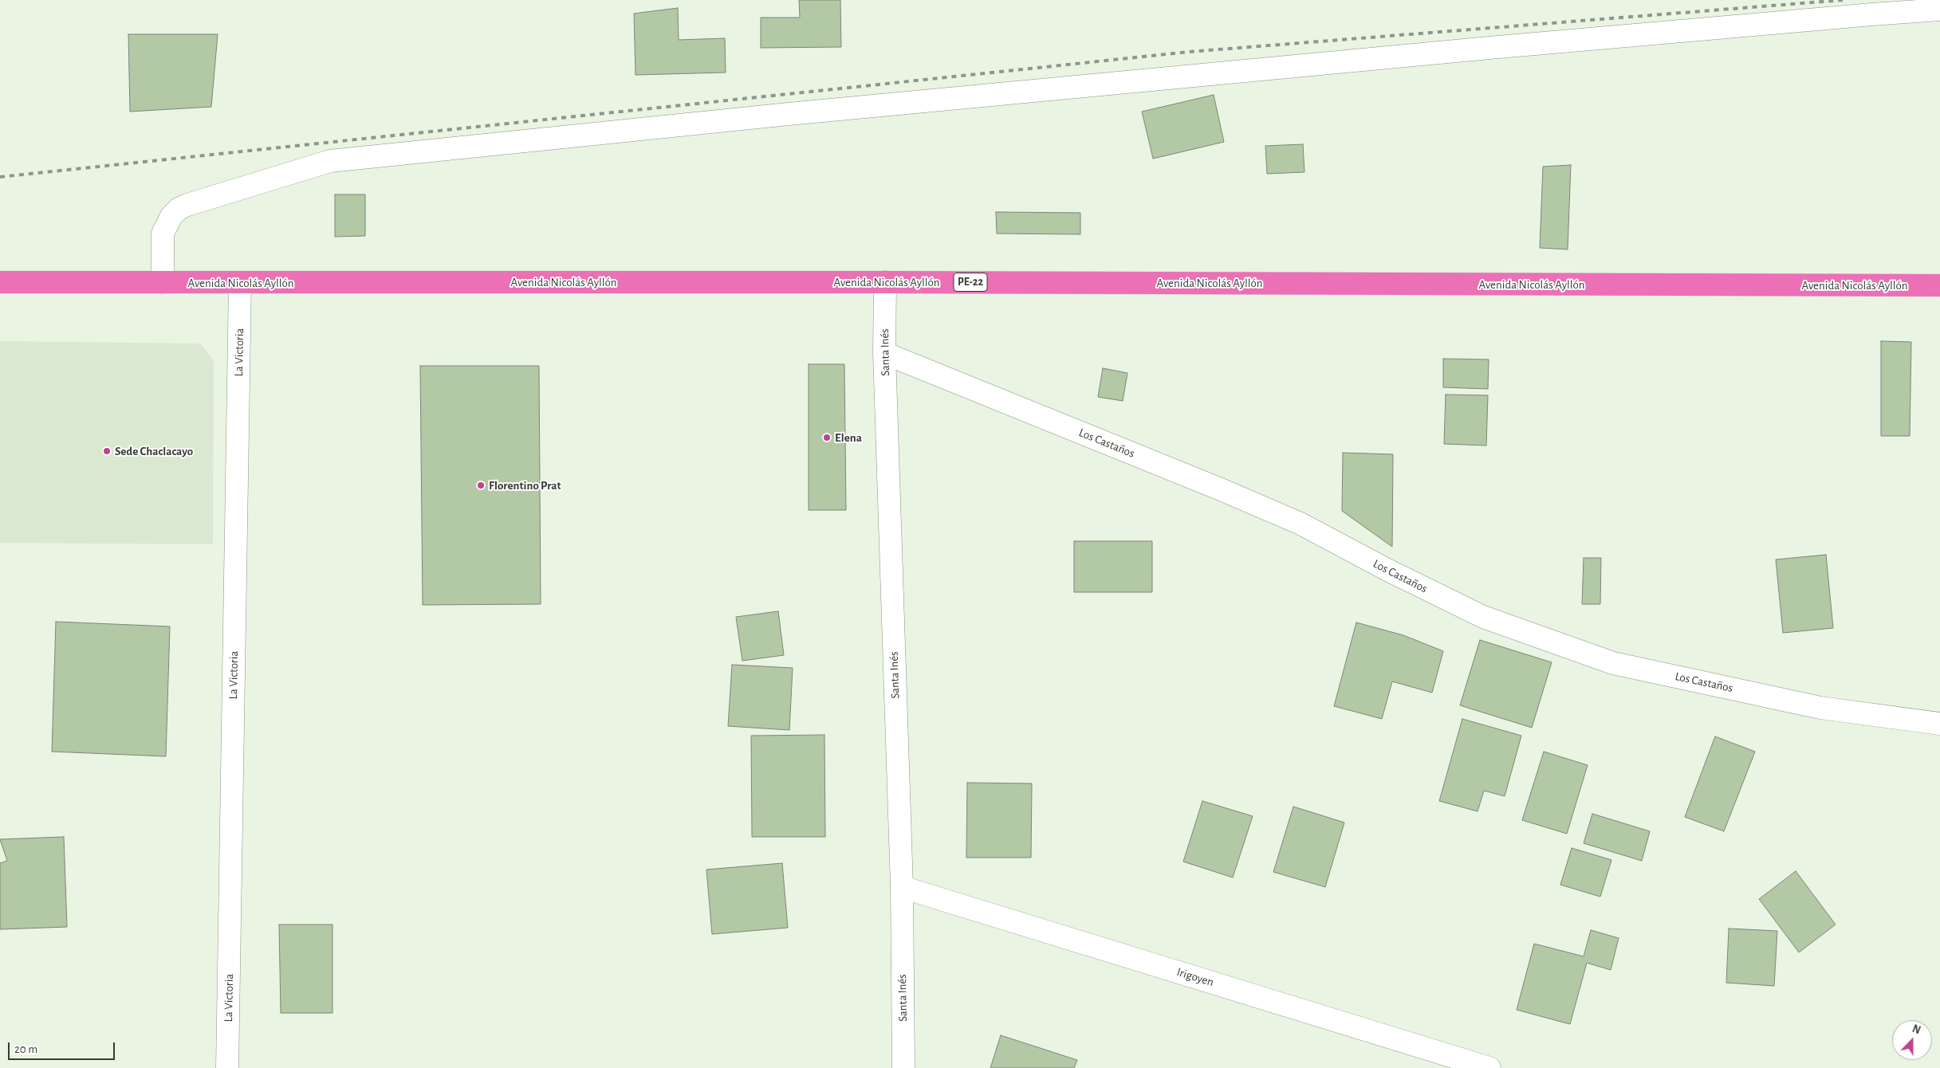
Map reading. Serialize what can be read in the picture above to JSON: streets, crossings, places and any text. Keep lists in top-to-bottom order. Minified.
{"streets":{"highway":["Avenida Nicolás Ayllón","PE-22"],"street":["La Victoria","Santa Inés","Los Castaños","Irigoyen"]},"crossings":[["Avenida Nicolás Ayllón","La Victoria"],["Avenida Nicolás Ayllón","Santa Inés"],["Santa Inés","Los Castaños"],["Santa Inés","Irigoyen"]],"places":["Elena","Sede Chaclacayo","Florentino Prat"],"scale_bar":"20 m","north":"top"}
